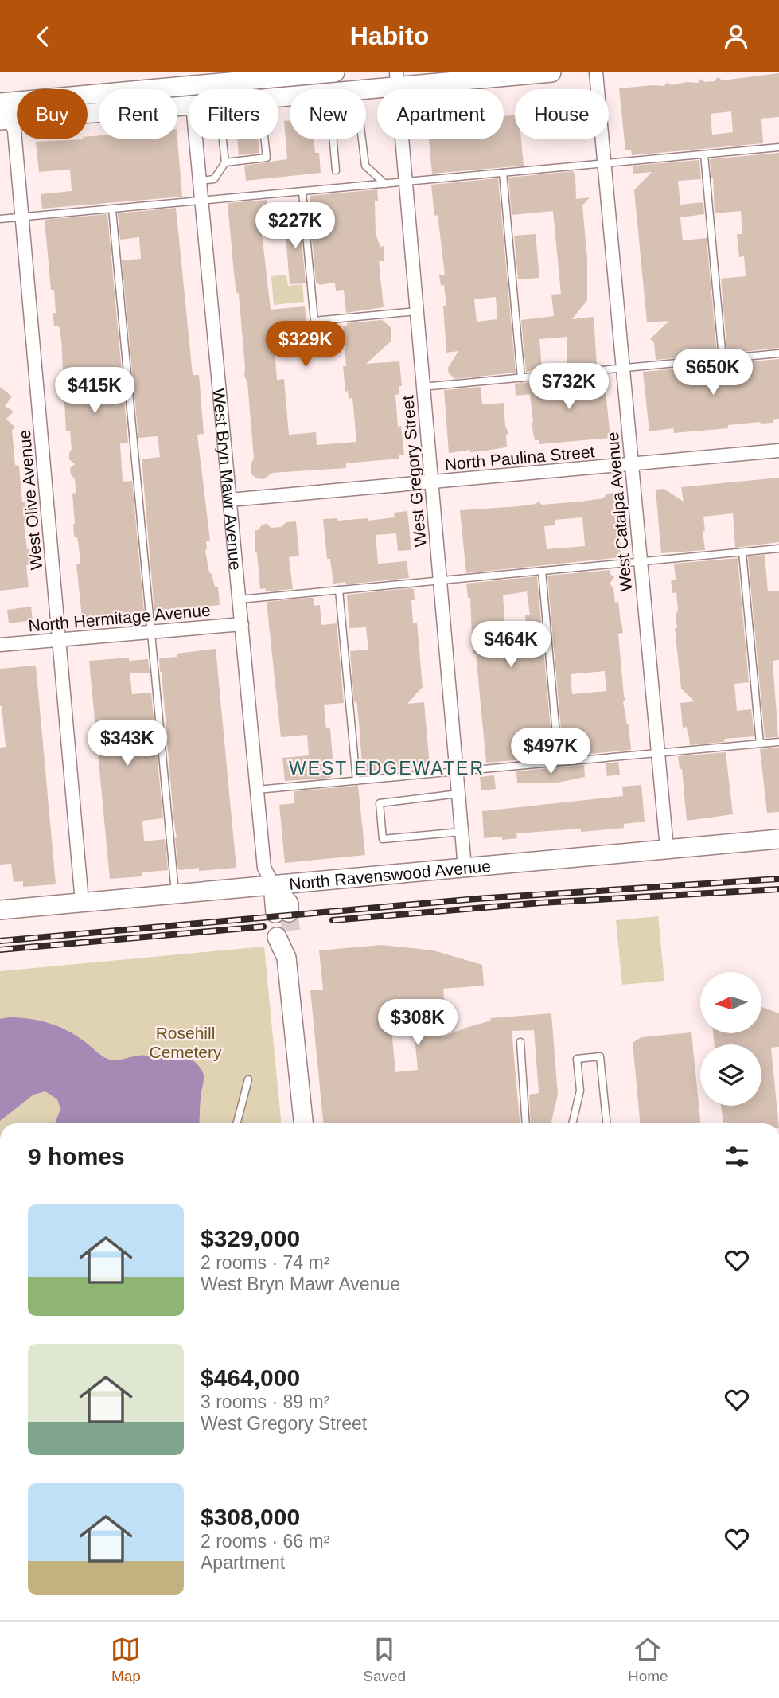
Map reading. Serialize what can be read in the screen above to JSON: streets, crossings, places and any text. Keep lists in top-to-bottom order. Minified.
{"streets":{"street":["North Paulina Street","West Gregory Street","West Bryn Mawr Avenue","West Olive Avenue","West Catalpa Avenue","North Hermitage Avenue","North Ravenswood Avenue"]},"crossings":[["North Paulina Street","West Gregory Street"],["North Paulina Street","West Bryn Mawr Avenue"],["North Paulina Street","West Catalpa Avenue"],["West Gregory Street","North Ravenswood Avenue"],["West Bryn Mawr Avenue","North Hermitage Avenue"],["West Bryn Mawr Avenue","North Ravenswood Avenue"],["West Olive Avenue","North Hermitage Avenue"],["West Olive Avenue","North Ravenswood Avenue"],["West Catalpa Avenue","North Ravenswood Avenue"]],"districts":["WEST EDGEWATER"],"parks":["Rosehill Cemetery"],"north":"left","page":{"header":"Habito","chip":["Buy","Rent","Filters","New","Apartment","House"],"price":["$227K","$329K","$650K","$732K","$415K","$464K","$343K","$497K","$308K"],"heading":"9 homes","list":[{"name":"$329,000","note":"2 rooms · 74 m² · West Bryn Mawr Avenue"},{"name":"$464,000","note":"3 rooms · 89 m² · West Gregory Street"},{"name":"$308,000","note":"2 rooms · 66 m² · Apartment"}],"tabs":["Map","Saved","Home"]}}
